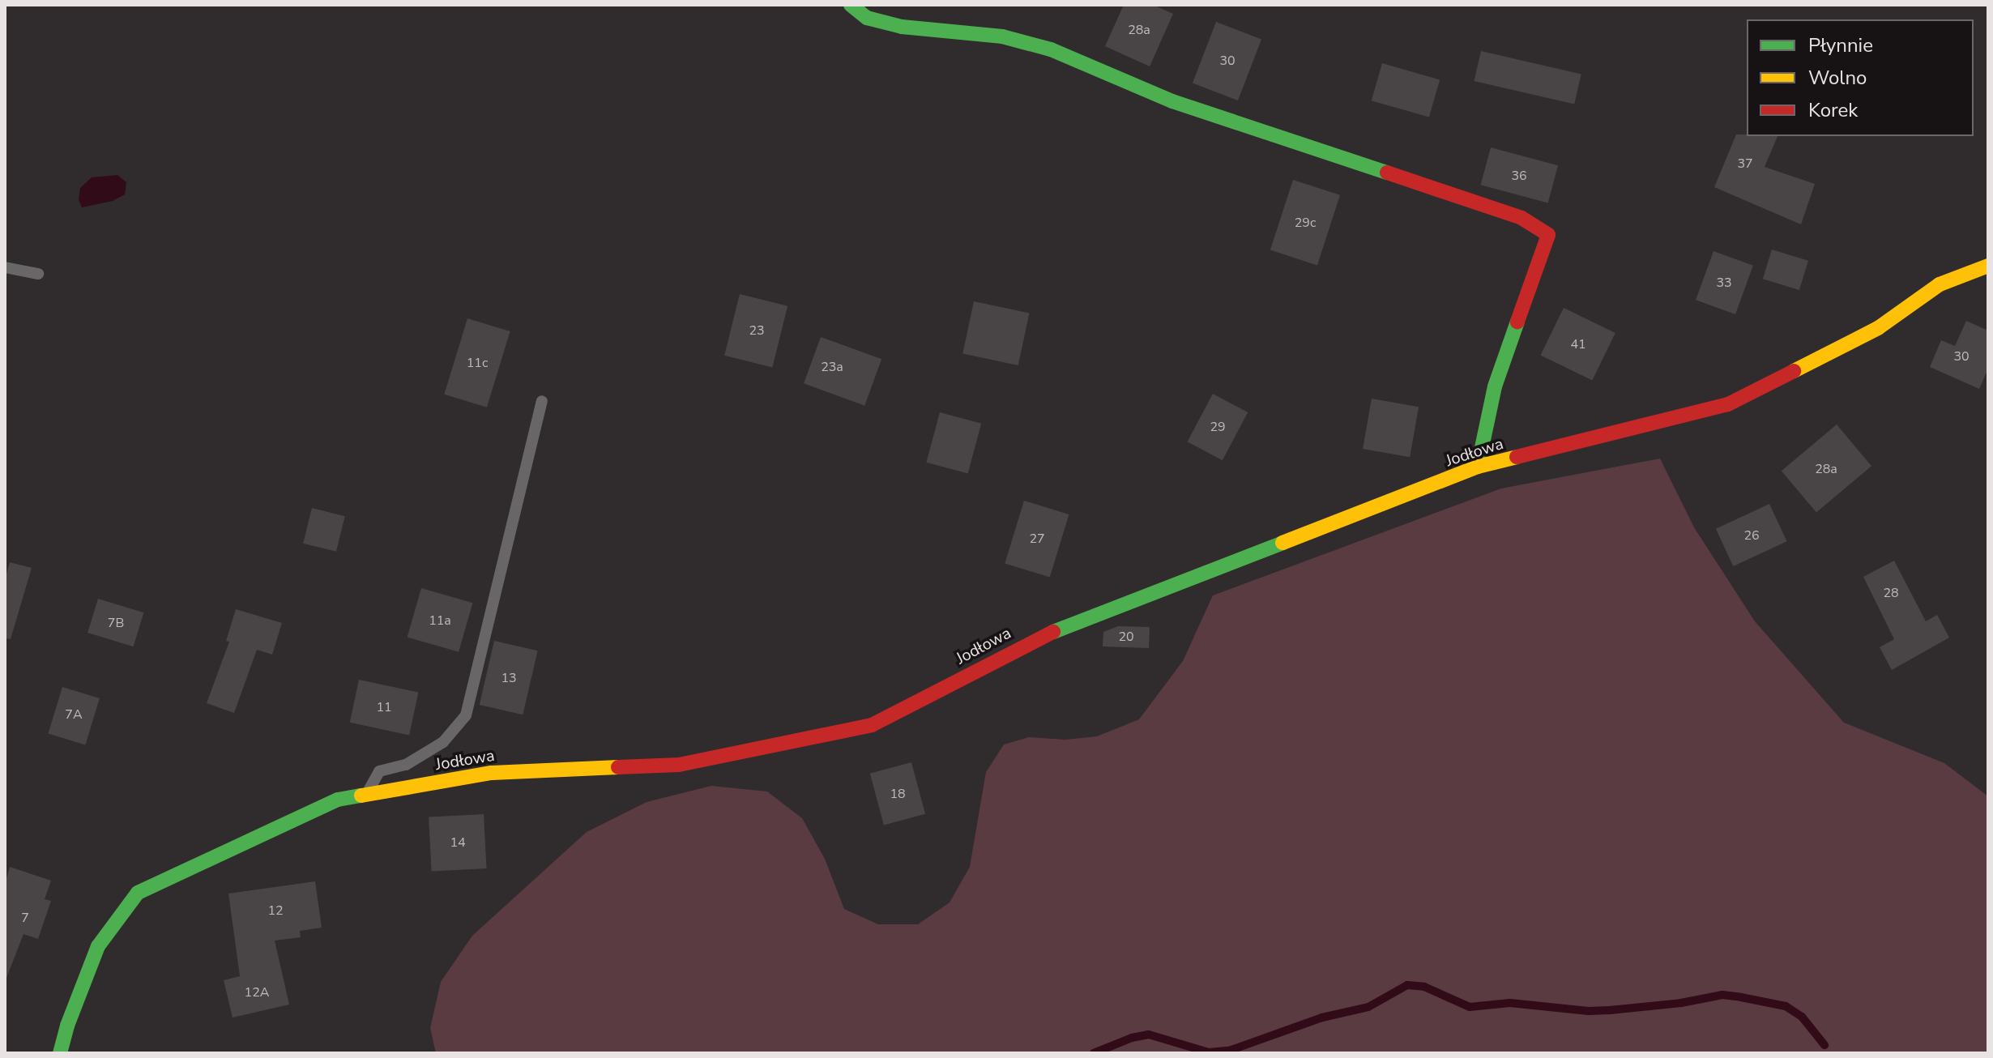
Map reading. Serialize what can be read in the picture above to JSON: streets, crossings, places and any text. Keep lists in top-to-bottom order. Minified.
{"streets":{"street":["Jodłowa"]},"house_numbers":["28a","30","37","36","29c","33","23","41","30","11c","23a","29","28a","26","27","28","11a","7B","20","13","11","7A","18","14","12","7","12A"],"legend":["Płynnie","Wolno","Korek"]}
